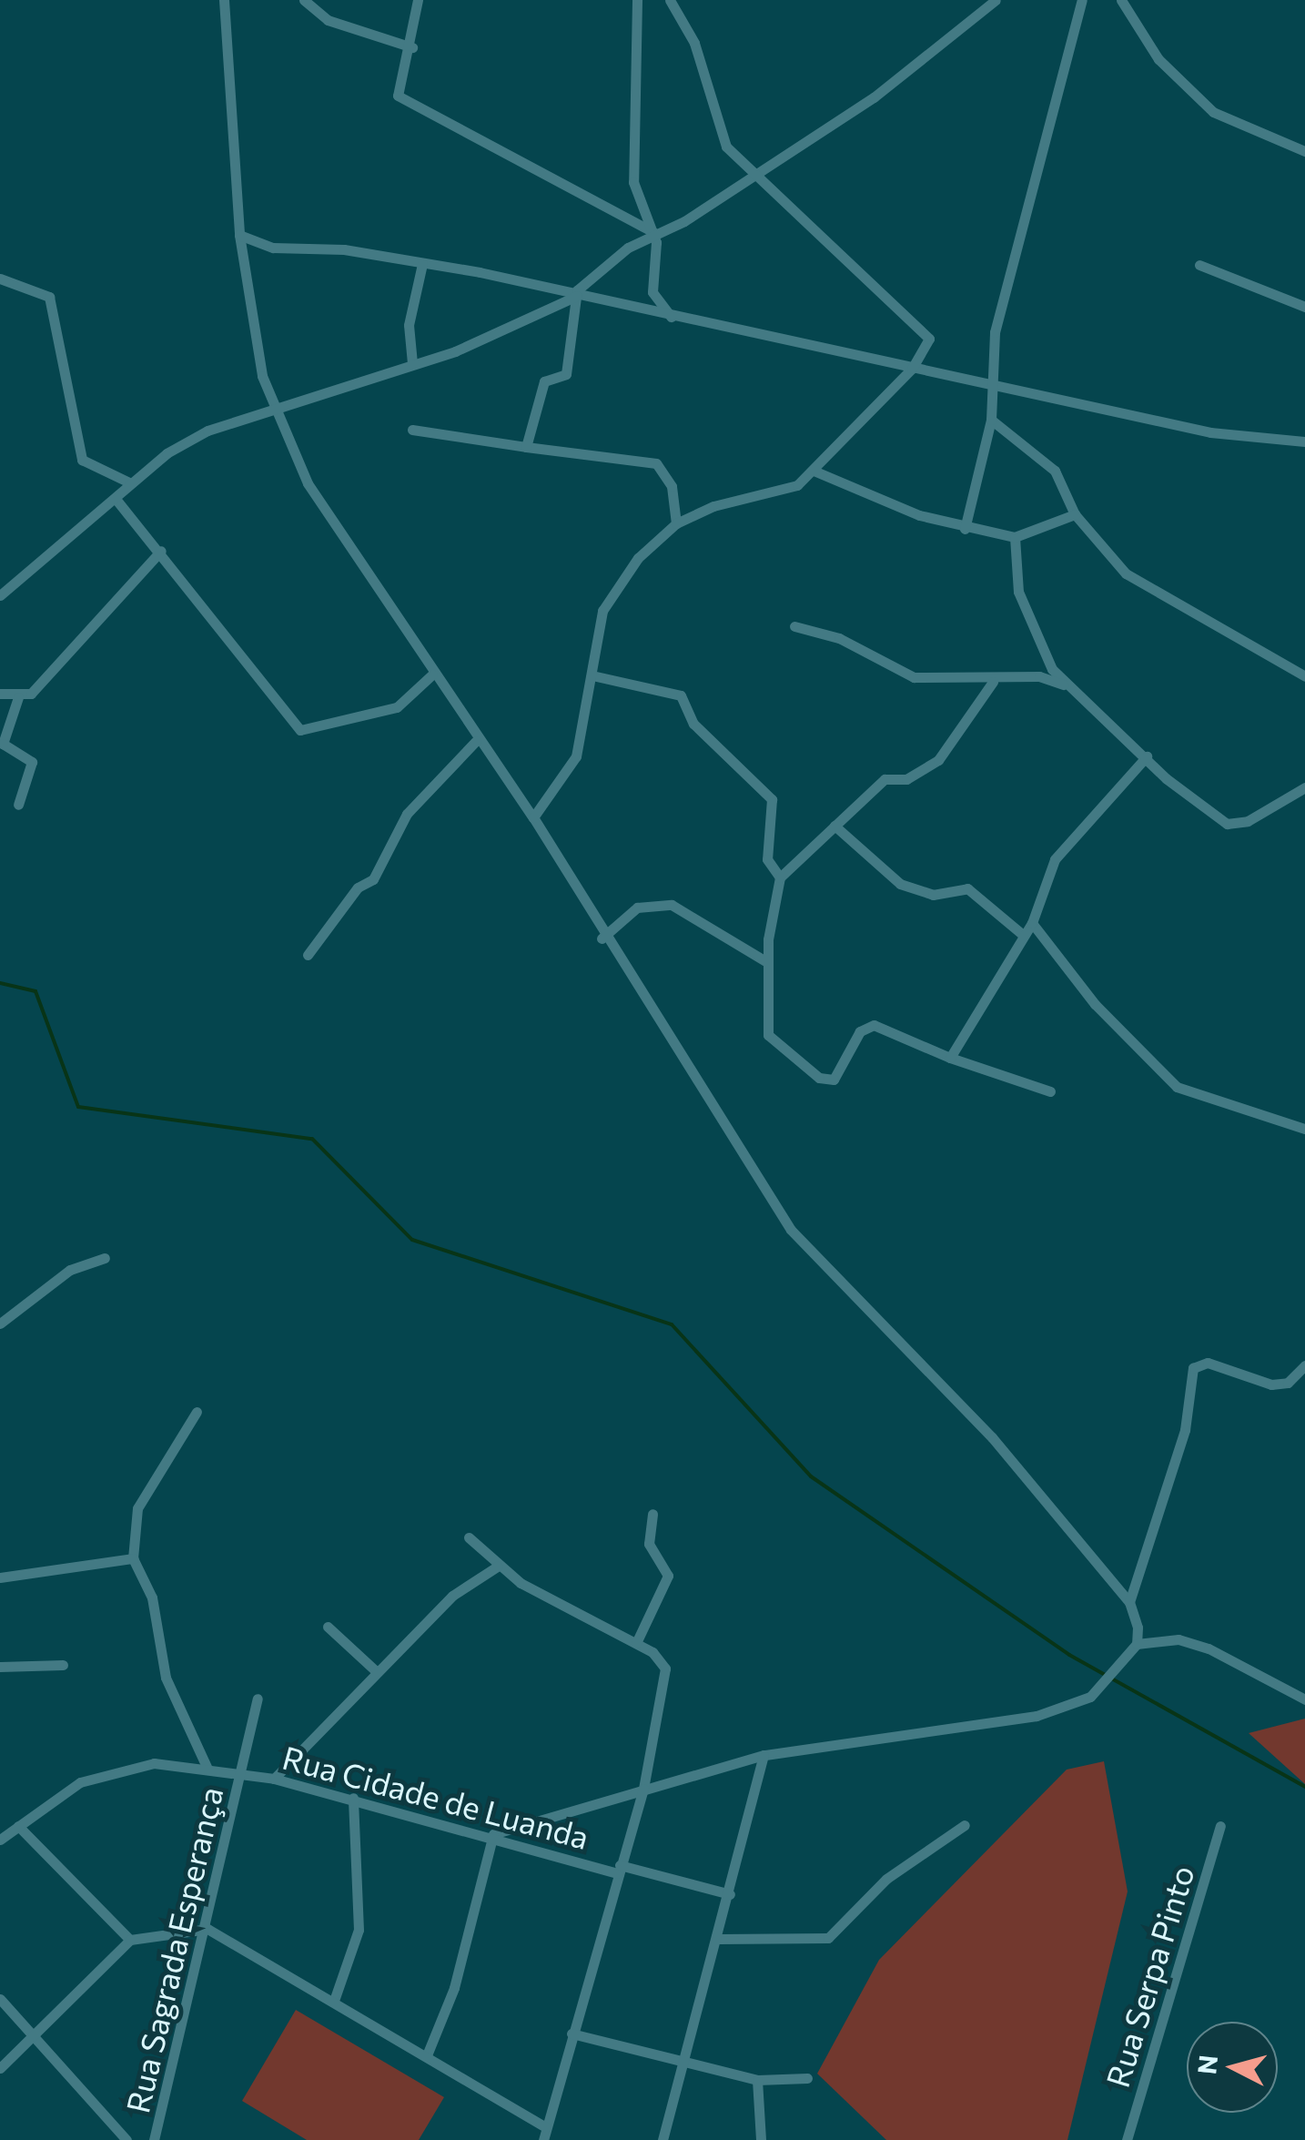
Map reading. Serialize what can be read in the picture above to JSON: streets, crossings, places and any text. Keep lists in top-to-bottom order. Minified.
{"streets":{"street":["Rua Cidade de Luanda","Rua Sagrada Esperança","Rua Serpa Pinto"]},"crossings":[["Rua Cidade de Luanda","Rua Sagrada Esperança"]],"north":"left"}
